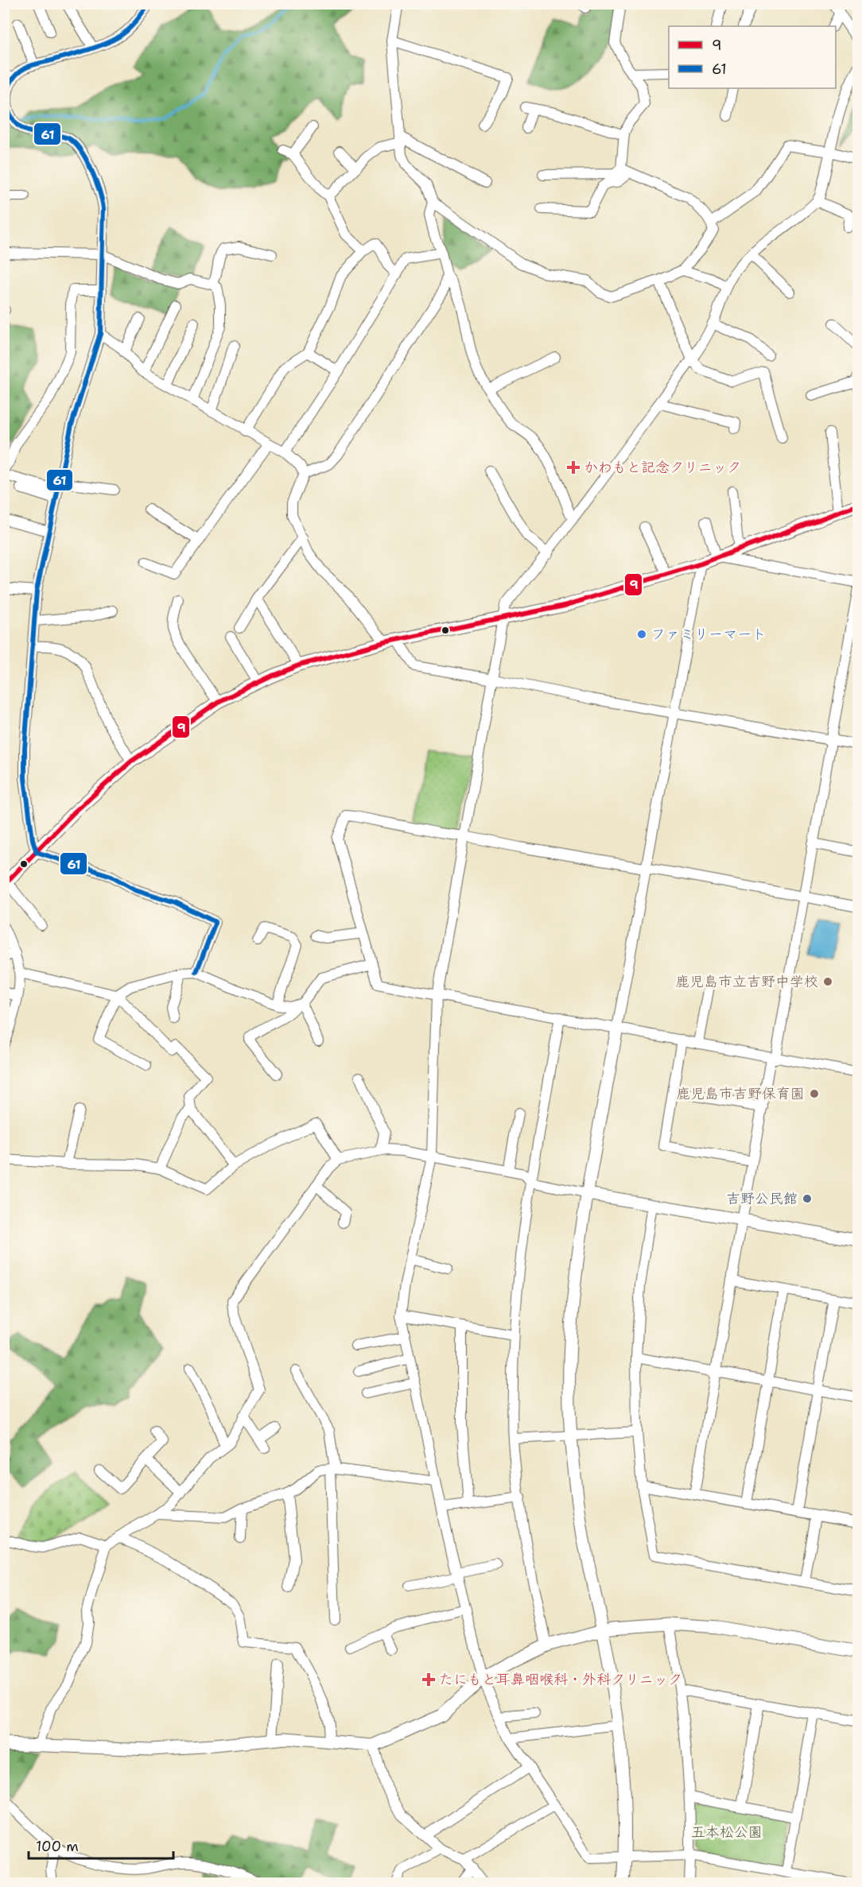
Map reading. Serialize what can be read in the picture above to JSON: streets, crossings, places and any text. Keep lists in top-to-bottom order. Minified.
{"parks":["五本松公園"],"places":{"health":["かわもと記念クリニック","たにもと耳鼻咽喉科・外科クリニック"],"other":["ファミリーマート","鹿児島市立吉野中学校","鹿児島市吉野保育園","吉野公民館"]},"lines":["transit line 61","transit line 9"],"legend":["9","61"],"scale_bar":"100 m"}
